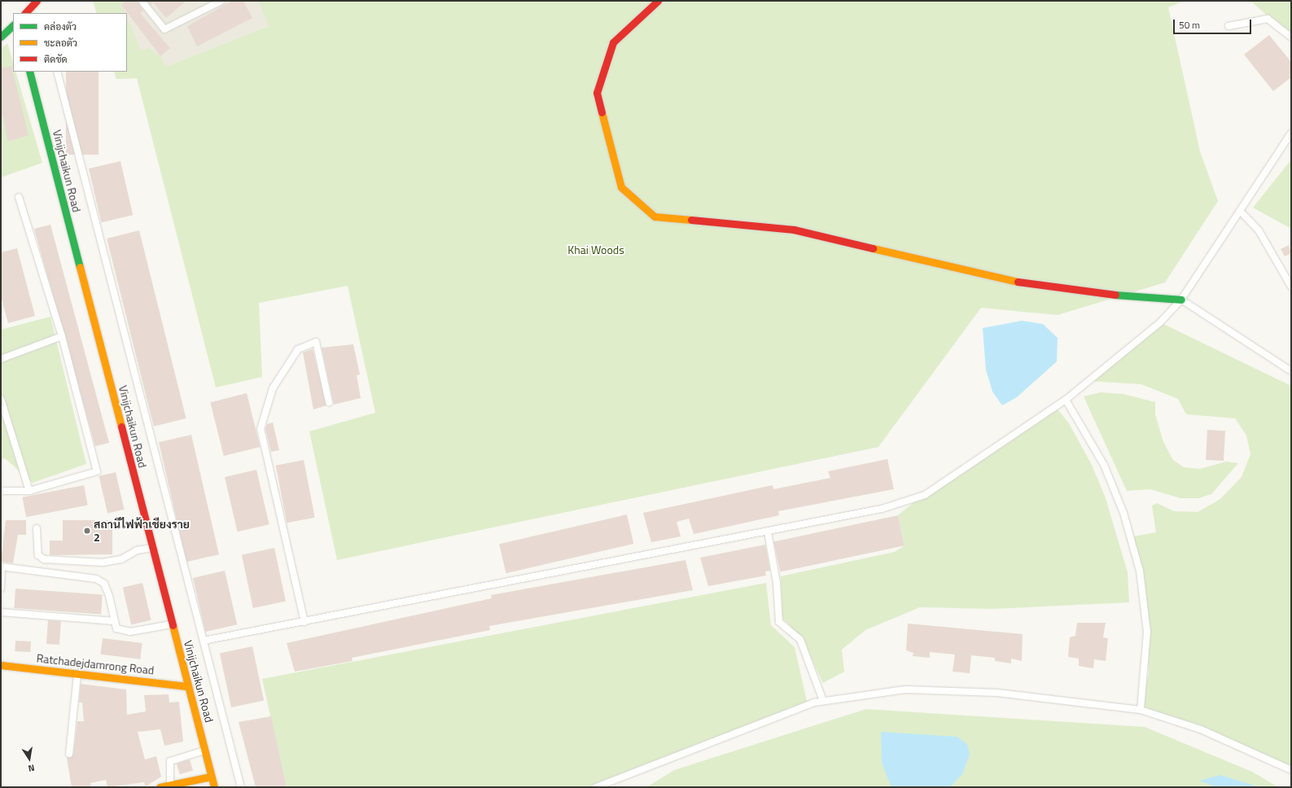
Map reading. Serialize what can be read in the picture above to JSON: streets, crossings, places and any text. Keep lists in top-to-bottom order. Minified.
{"streets":{"street":["Vinijchaikun Road","Ratchadejdamrong Road"]},"crossings":[["Vinijchaikun Road","Ratchadejdamrong Road"]],"parks":["Khai Woods"],"places":["สถานีไฟฟ้าเชียงราย 2"],"legend":["คล่องตัว","ชะลอตัว","ติดขัด"],"scale_bar":"50 m","north":"bottom"}
